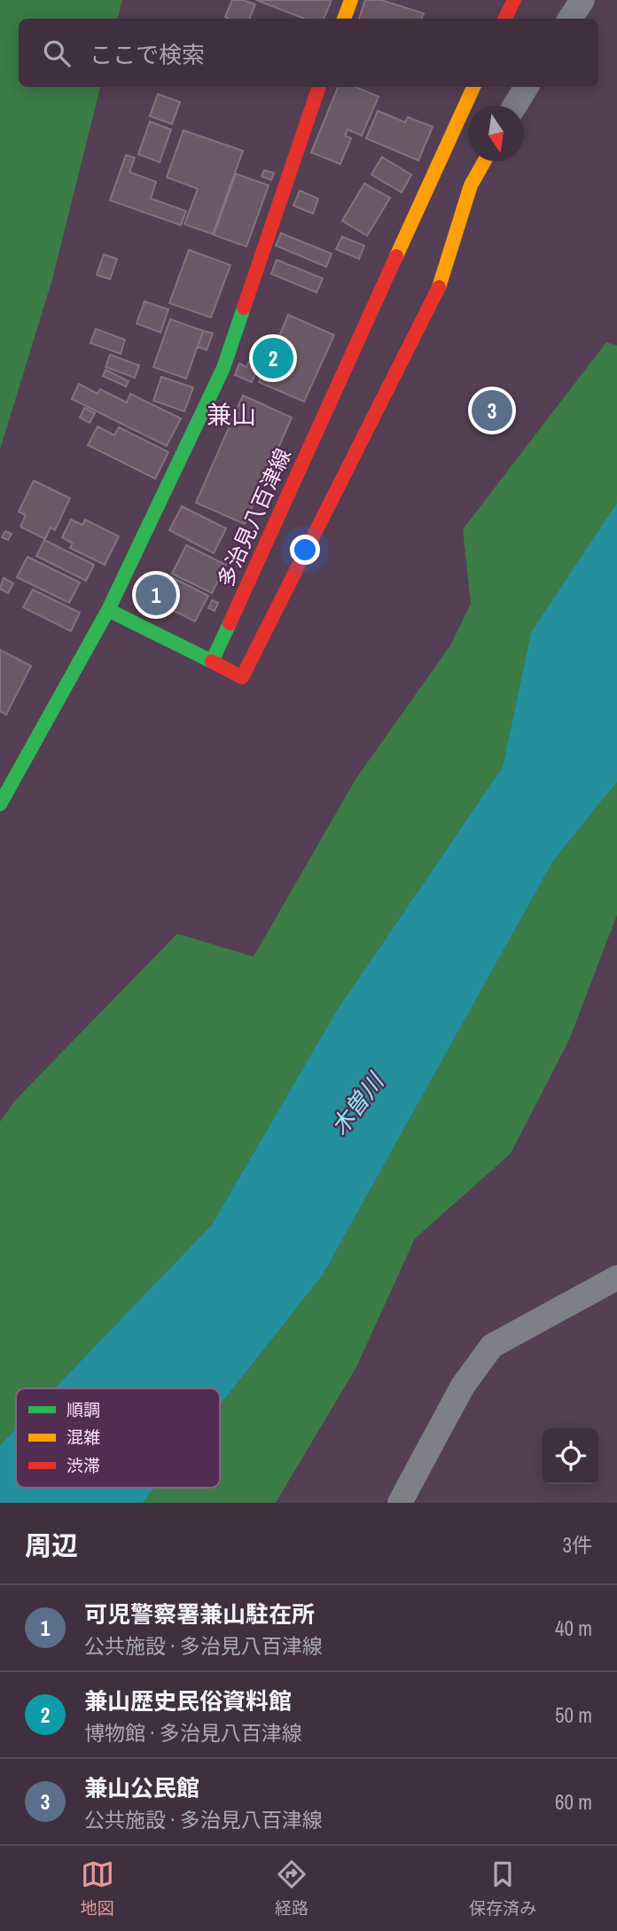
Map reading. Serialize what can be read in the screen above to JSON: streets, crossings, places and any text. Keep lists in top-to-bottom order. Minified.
{"streets":{"street":["多治見八百津線"]},"districts":["兼山"],"water":["木曽川"],"legend":["順調","混雑","渋滞"],"north":"bottom","page":{"search":"ここで検索","pins":["2","3","1"],"heading":["周辺","3件"],"list":[{"mark":"1","name":"可児警察署兼山駐在所","note":"公共施設 · 多治見八百津線","value":"40 m"},{"mark":"2","name":"兼山歴史民俗資料館","note":"博物館 · 多治見八百津線","value":"50 m"},{"mark":"3","name":"兼山公民館","note":"公共施設 · 多治見八百津線","value":"60 m"}],"nav":["地図","経路","保存済み"]}}
